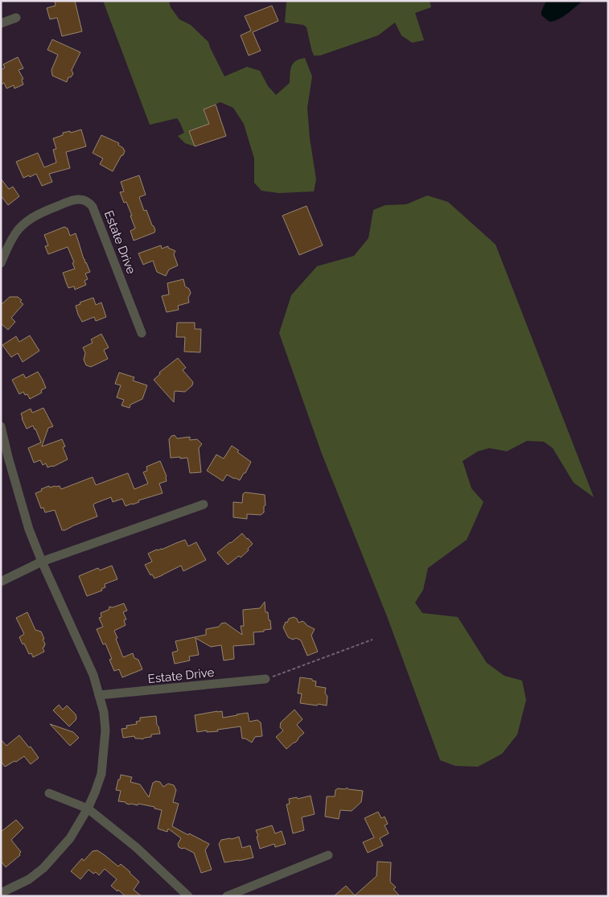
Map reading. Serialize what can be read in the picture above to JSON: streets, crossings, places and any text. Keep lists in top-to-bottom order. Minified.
{"streets":{"street":["Estate Drive"]}}
